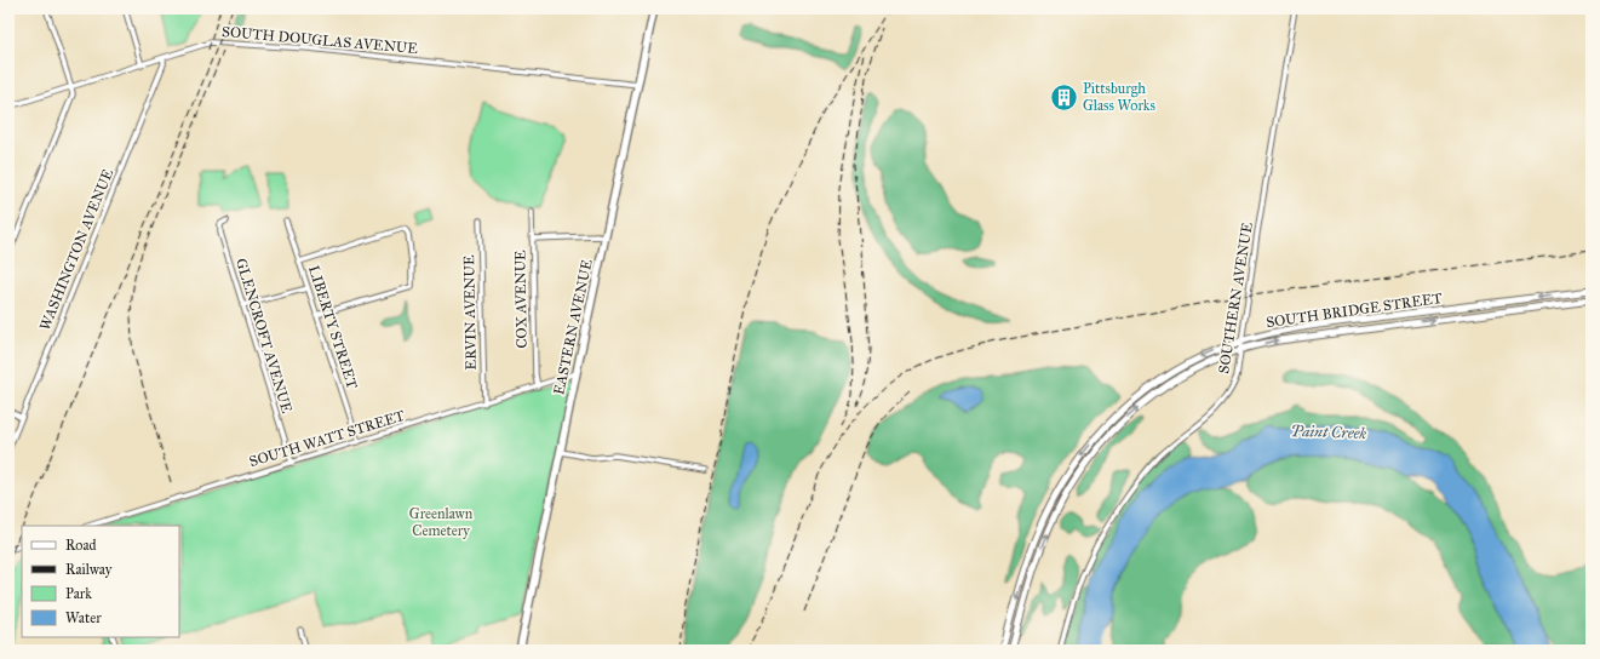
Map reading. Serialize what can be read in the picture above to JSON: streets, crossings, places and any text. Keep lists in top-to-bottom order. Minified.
{"streets":{"main road":["SOUTH BRIDGE STREET","EASTERN AVENUE"],"street":["SOUTH DOUGLAS AVENUE","WASHINGTON AVENUE","SOUTHERN AVENUE","COX AVENUE","ERVIN AVENUE","LIBERTY STREET","GLENCROFT AVENUE","SOUTH WATT STREET"]},"crossings":[["SOUTH DOUGLAS AVENUE","WASHINGTON AVENUE"],["SOUTH DOUGLAS AVENUE","EASTERN AVENUE"],["SOUTHERN AVENUE","SOUTH BRIDGE STREET"],["COX AVENUE","SOUTH WATT STREET"],["ERVIN AVENUE","SOUTH WATT STREET"],["LIBERTY STREET","SOUTH WATT STREET"],["EASTERN AVENUE","SOUTH WATT STREET"],["GLENCROFT AVENUE","SOUTH WATT STREET"]],"water":["Paint Creek"],"parks":["Greenlawn Cemetery"],"places":{"building":["Pittsburgh Glass Works"]},"legend":["Road","Railway","Park","Water"]}
